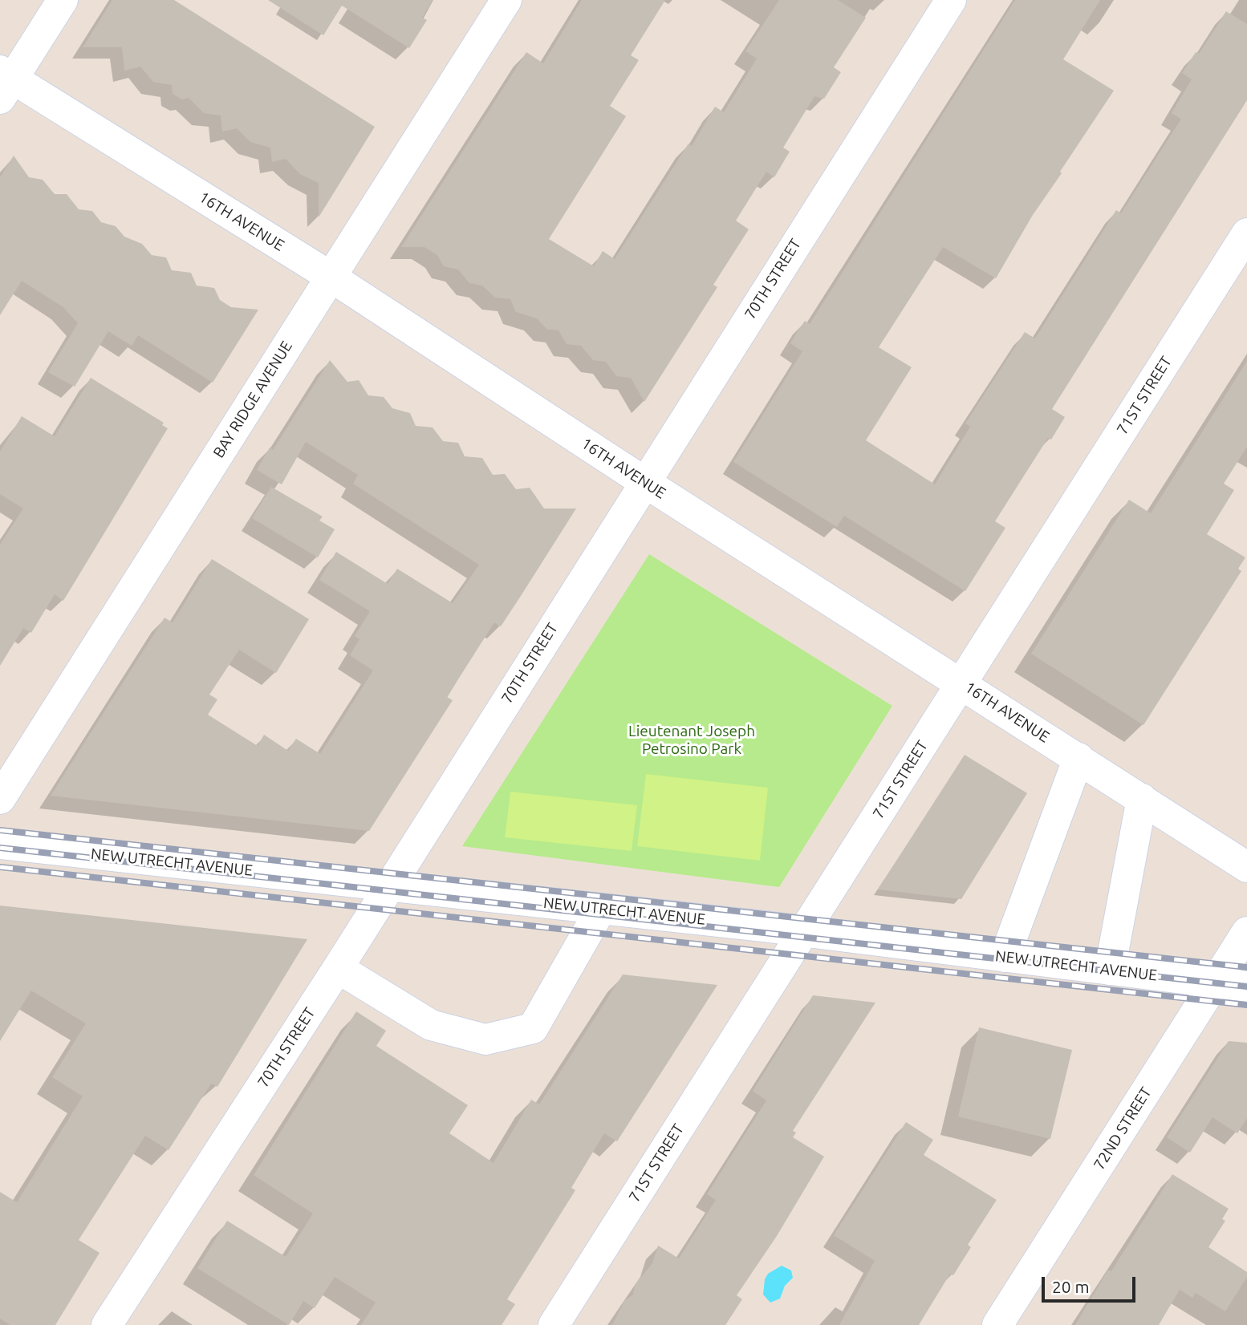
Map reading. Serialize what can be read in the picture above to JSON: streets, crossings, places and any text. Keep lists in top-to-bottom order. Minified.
{"streets":{"street":["16TH AVENUE","70TH STREET","71ST STREET","BAY RIDGE AVENUE","NEW UTRECHT AVENUE","72ND STREET"]},"crossings":[["16TH AVENUE","70TH STREET"],["16TH AVENUE","71ST STREET"],["16TH AVENUE","BAY RIDGE AVENUE"],["70TH STREET","NEW UTRECHT AVENUE"],["71ST STREET","NEW UTRECHT AVENUE"],["NEW UTRECHT AVENUE","72ND STREET"]],"parks":["Lieutenant Joseph Petrosino Park"],"scale_bar":"20 m"}
